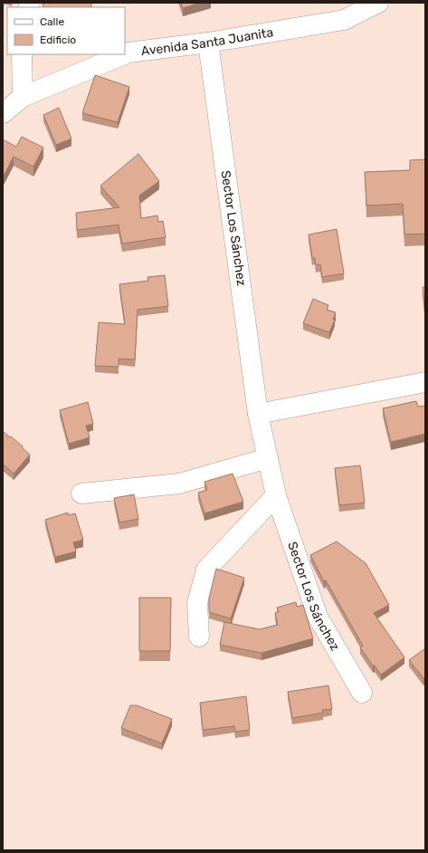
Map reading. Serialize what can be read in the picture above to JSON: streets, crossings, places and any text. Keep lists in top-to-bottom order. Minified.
{"streets":{"street":["Avenida Santa Juanita","Sector Los Sánchez"]},"crossings":[["Avenida Santa Juanita","Sector Los Sánchez"]],"legend":["Calle","Edificio"]}
